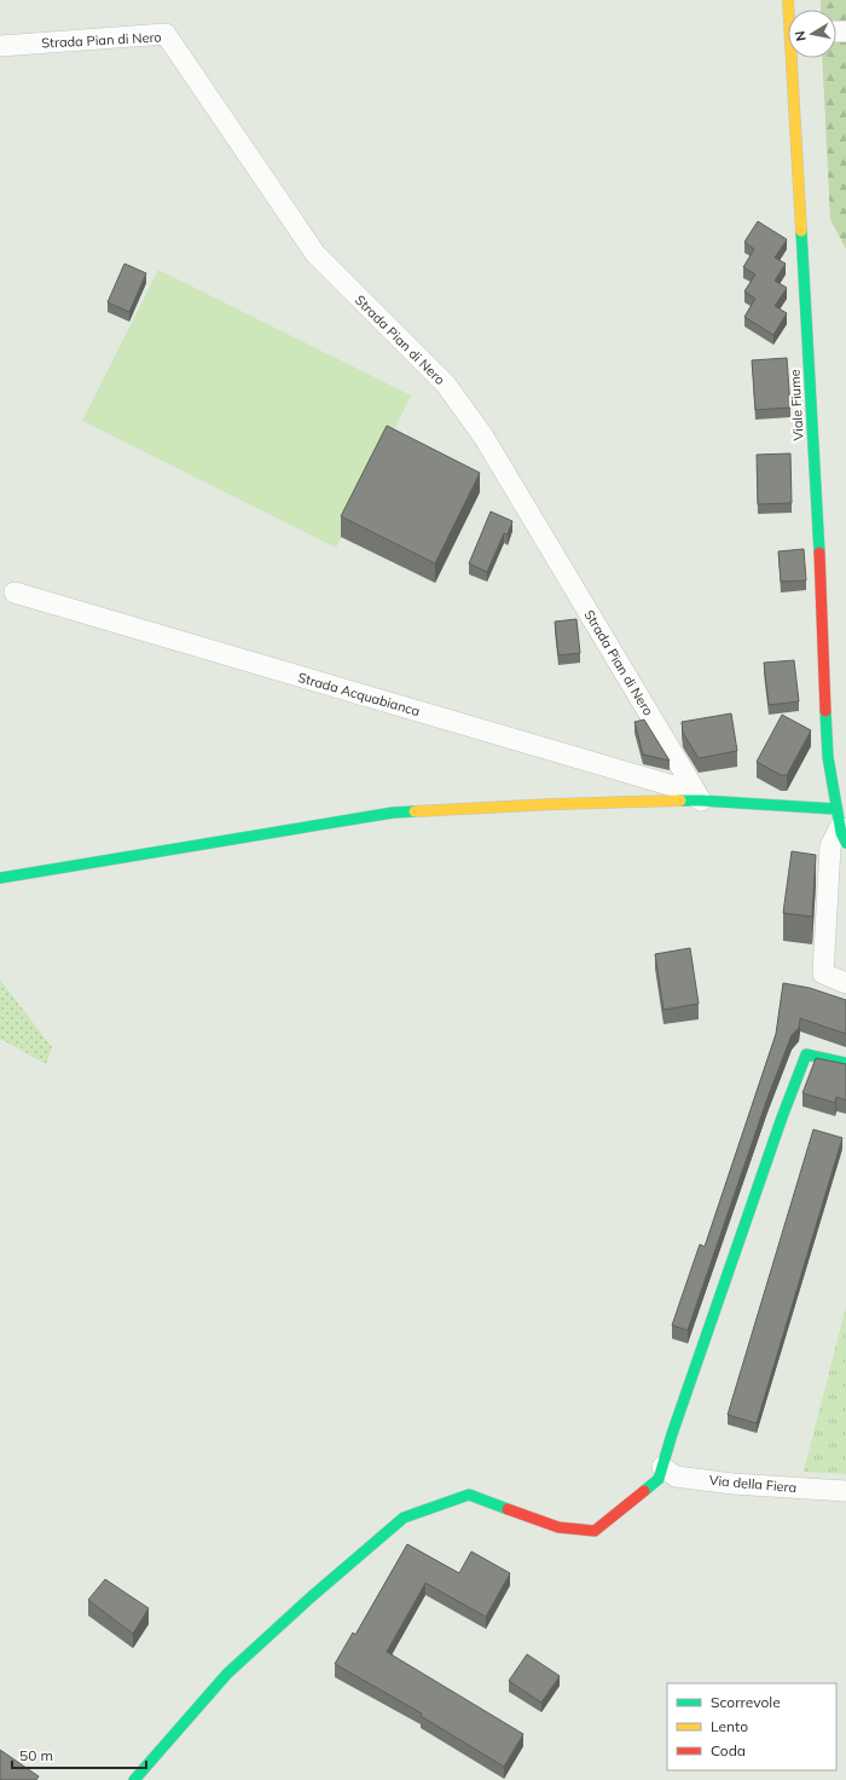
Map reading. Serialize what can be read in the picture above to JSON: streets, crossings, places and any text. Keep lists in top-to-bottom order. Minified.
{"streets":{"street":["Strada Pian di Nero","Viale Fiume","Strada Acquabianca","Via della Fiera"]},"crossings":[["Strada Pian di Nero","Strada Acquabianca"],["Viale Fiume","Strada Acquabianca"]],"legend":["Scorrevole","Lento","Coda"],"scale_bar":"50 m","north":"left"}
